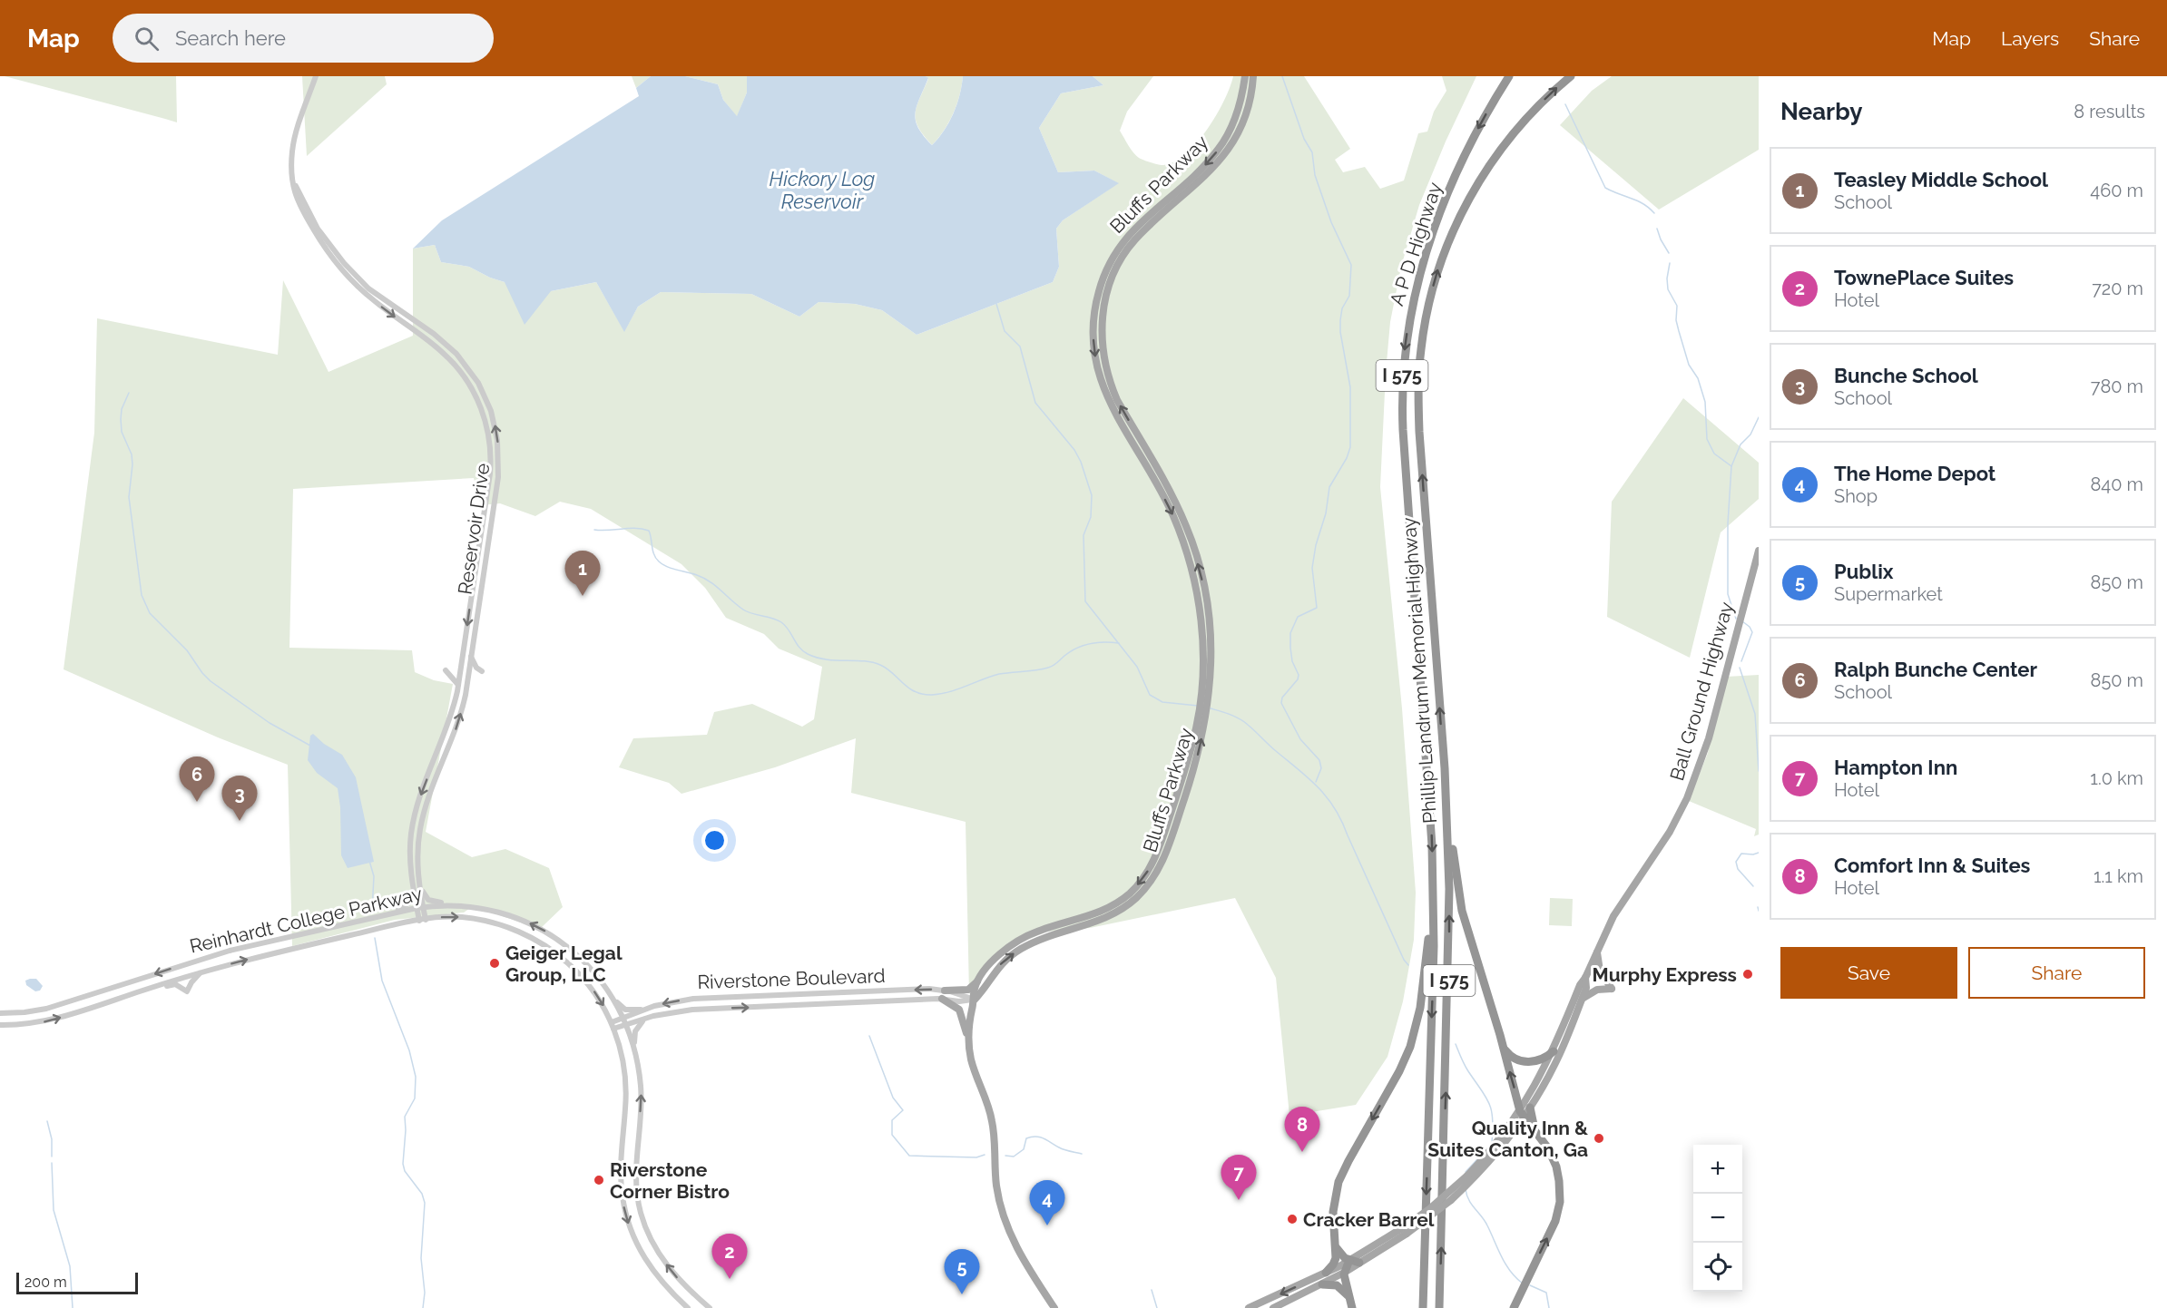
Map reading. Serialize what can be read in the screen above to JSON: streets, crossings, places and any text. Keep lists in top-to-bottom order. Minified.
{"streets":{"highway":["A P D Highway","I 575","Phillip Landrum Memorial Highway"],"main road":["Bluffs Parkway","Ball Ground Highway"],"street":["Reservoir Drive","Reinhardt College Parkway","Riverstone Boulevard"]},"crossings":[["Bluffs Parkway","Riverstone Boulevard"],["A P D Highway","Phillip Landrum Memorial Highway"],["Reservoir Drive","Reinhardt College Parkway"],["Reinhardt College Parkway","Riverstone Boulevard"]],"one_way":["A P D Highway"],"water":["Hickory Log Reservoir"],"places":["Geiger Legal Group, LLC","Murphy Express","Quality Inn & Suites Canton, Ga","Riverstone Corner Bistro","Cracker Barrel"],"scale_bar":"200 m","page":{"header":"Map","search":"Search here","nav":["Map","Layers","Share"],"heading":["Nearby","8 results"],"list":[{"mark":"1","name":"Teasley Middle School","note":"School","value":"460 m"},{"mark":"2","name":"TownePlace Suites","note":"Hotel","value":"720 m"},{"mark":"3","name":"Bunche School","note":"School","value":"780 m"},{"mark":"4","name":"The Home Depot","note":"Shop","value":"840 m"},{"mark":"5","name":"Publix","note":"Supermarket","value":"850 m"},{"mark":"6","name":"Ralph Bunche Center","note":"School","value":"850 m"},{"mark":"7","name":"Hampton Inn","note":"Hotel","value":"1.0 km"},{"mark":"8","name":"Comfort Inn & Suites","note":"Hotel","value":"1.1 km"}],"pins":["1","6","3","8","7","4","2","5"],"buttons":["Save","Share"],"map_buttons":["+","−"],"scale":"200 m"}}
